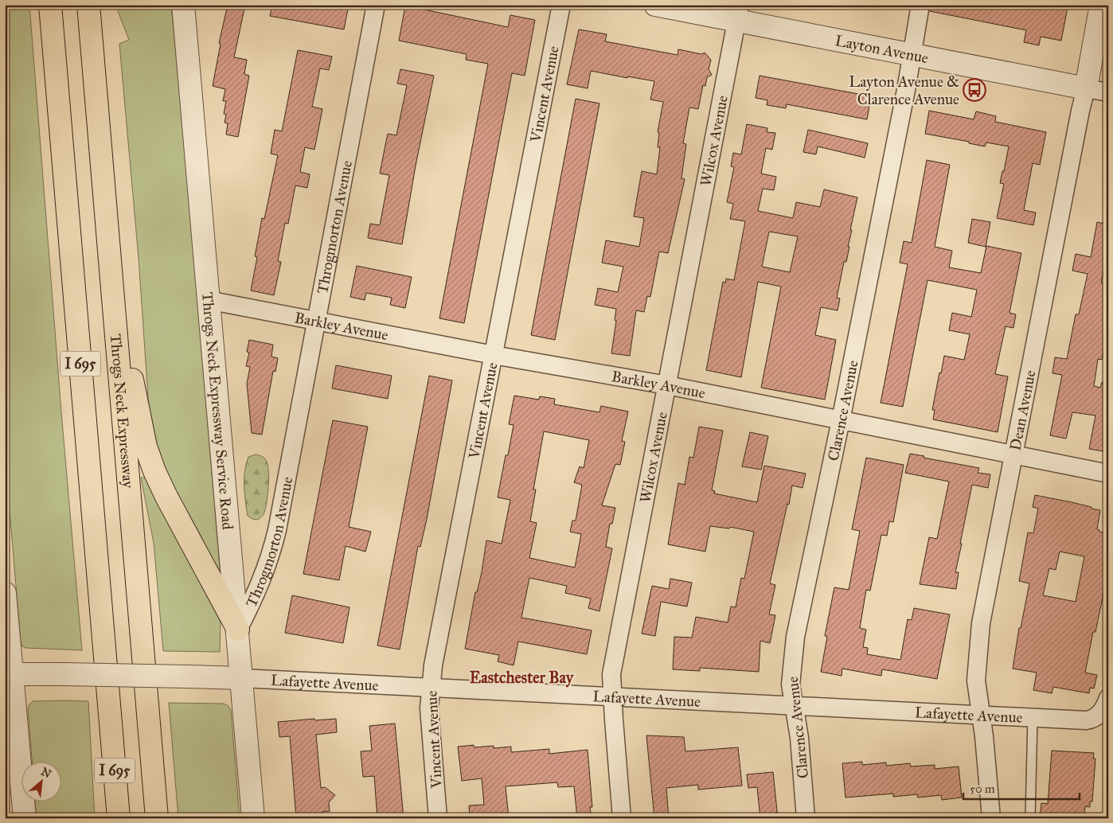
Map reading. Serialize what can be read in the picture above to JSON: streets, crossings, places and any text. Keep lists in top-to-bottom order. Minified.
{"streets":{"highway":["I 695","Throgs Neck Expressway"],"street":["Layton Avenue","Vincent Avenue","Wilcox Avenue","Throgmorton Avenue","Barkley Avenue","Clarence Avenue","Dean Avenue","Throgs Neck Expressway Service Road","Lafayette Avenue"]},"crossings":[["Layton Avenue","Wilcox Avenue"],["Layton Avenue","Clarence Avenue"],["Layton Avenue","Dean Avenue"],["Vincent Avenue","Barkley Avenue"],["Vincent Avenue","Lafayette Avenue"],["Wilcox Avenue","Barkley Avenue"],["Wilcox Avenue","Lafayette Avenue"],["Throgmorton Avenue","Barkley Avenue"],["Throgmorton Avenue","Throgs Neck Expressway Service Road"],["Barkley Avenue","Clarence Avenue"],["Barkley Avenue","Dean Avenue"],["Barkley Avenue","Throgs Neck Expressway Service Road"],["Clarence Avenue","Lafayette Avenue"],["Dean Avenue","Lafayette Avenue"],["Throgs Neck Expressway Service Road","Lafayette Avenue"]],"districts":["Eastchester Bay"],"places":{"bus stop":["Layton Avenue & Clarence Avenue"]},"scale_bar":"50 m","north":"top right"}
